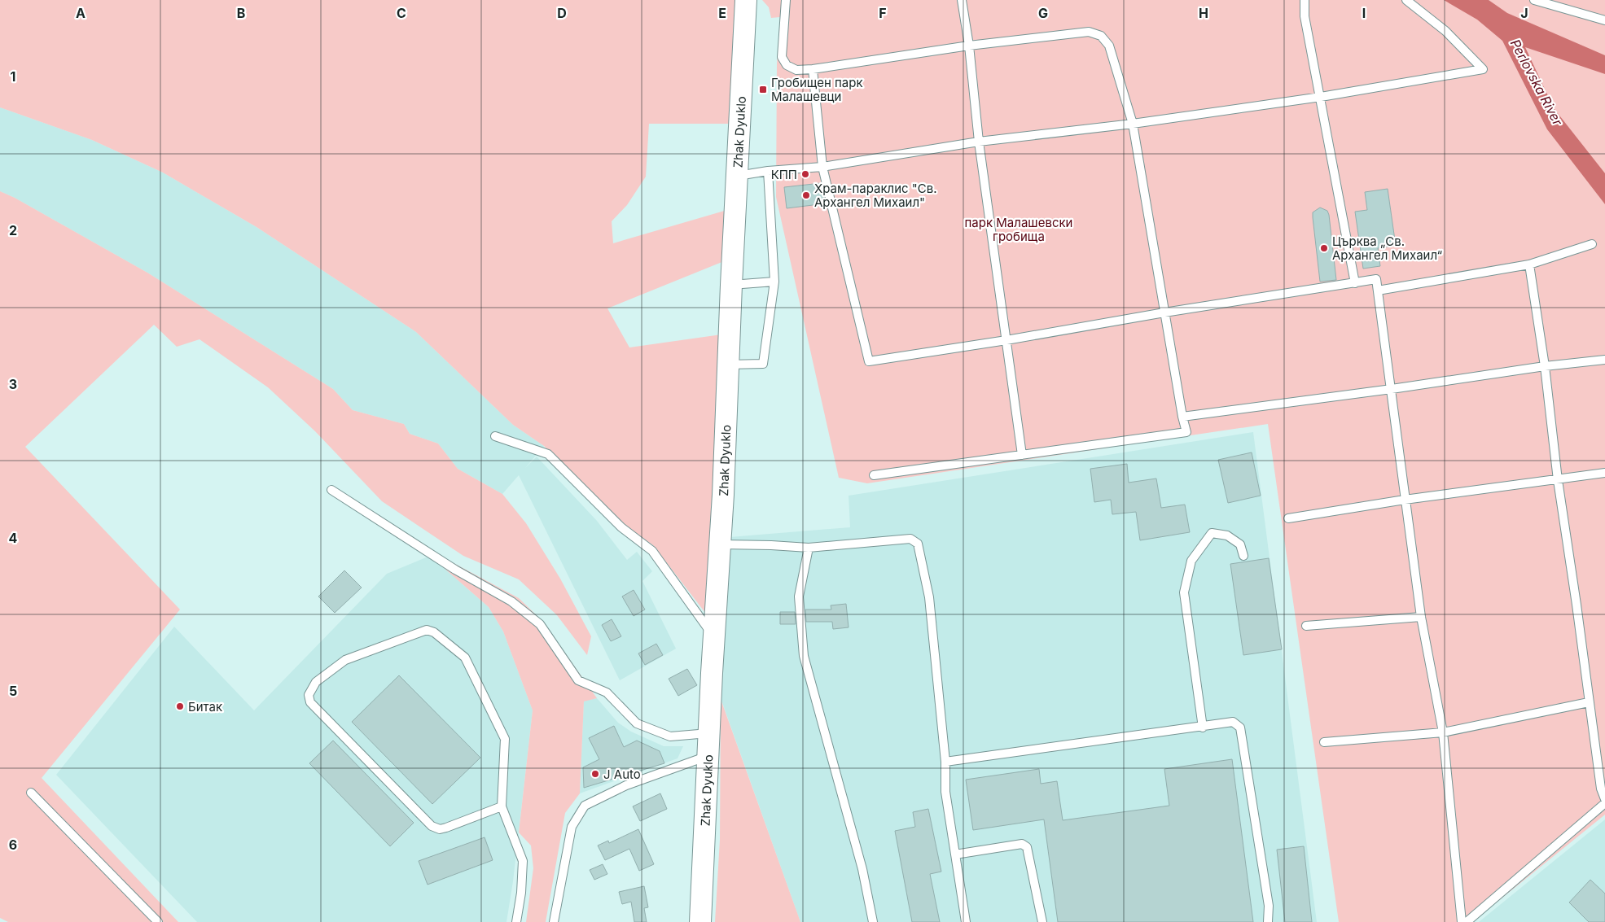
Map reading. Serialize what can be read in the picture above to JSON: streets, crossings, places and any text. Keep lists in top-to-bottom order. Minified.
{"streets":{"street":["Zhak Dyuklo"]},"water":["Perlovska River"],"parks":["парк Малашевски гробища"],"places":{"transit":["Гробищен парк Малашевци"],"other":["КПП","Храм-параклис \"Св. Архангел Михаил\"","Църква „Св. Архангел Михаил“","Битак","J Auto"]},"grid":{"columns":["A","B","C","D","E","F","G","H","I","J"],"rows":["1","2","3","4","5","6"]}}
